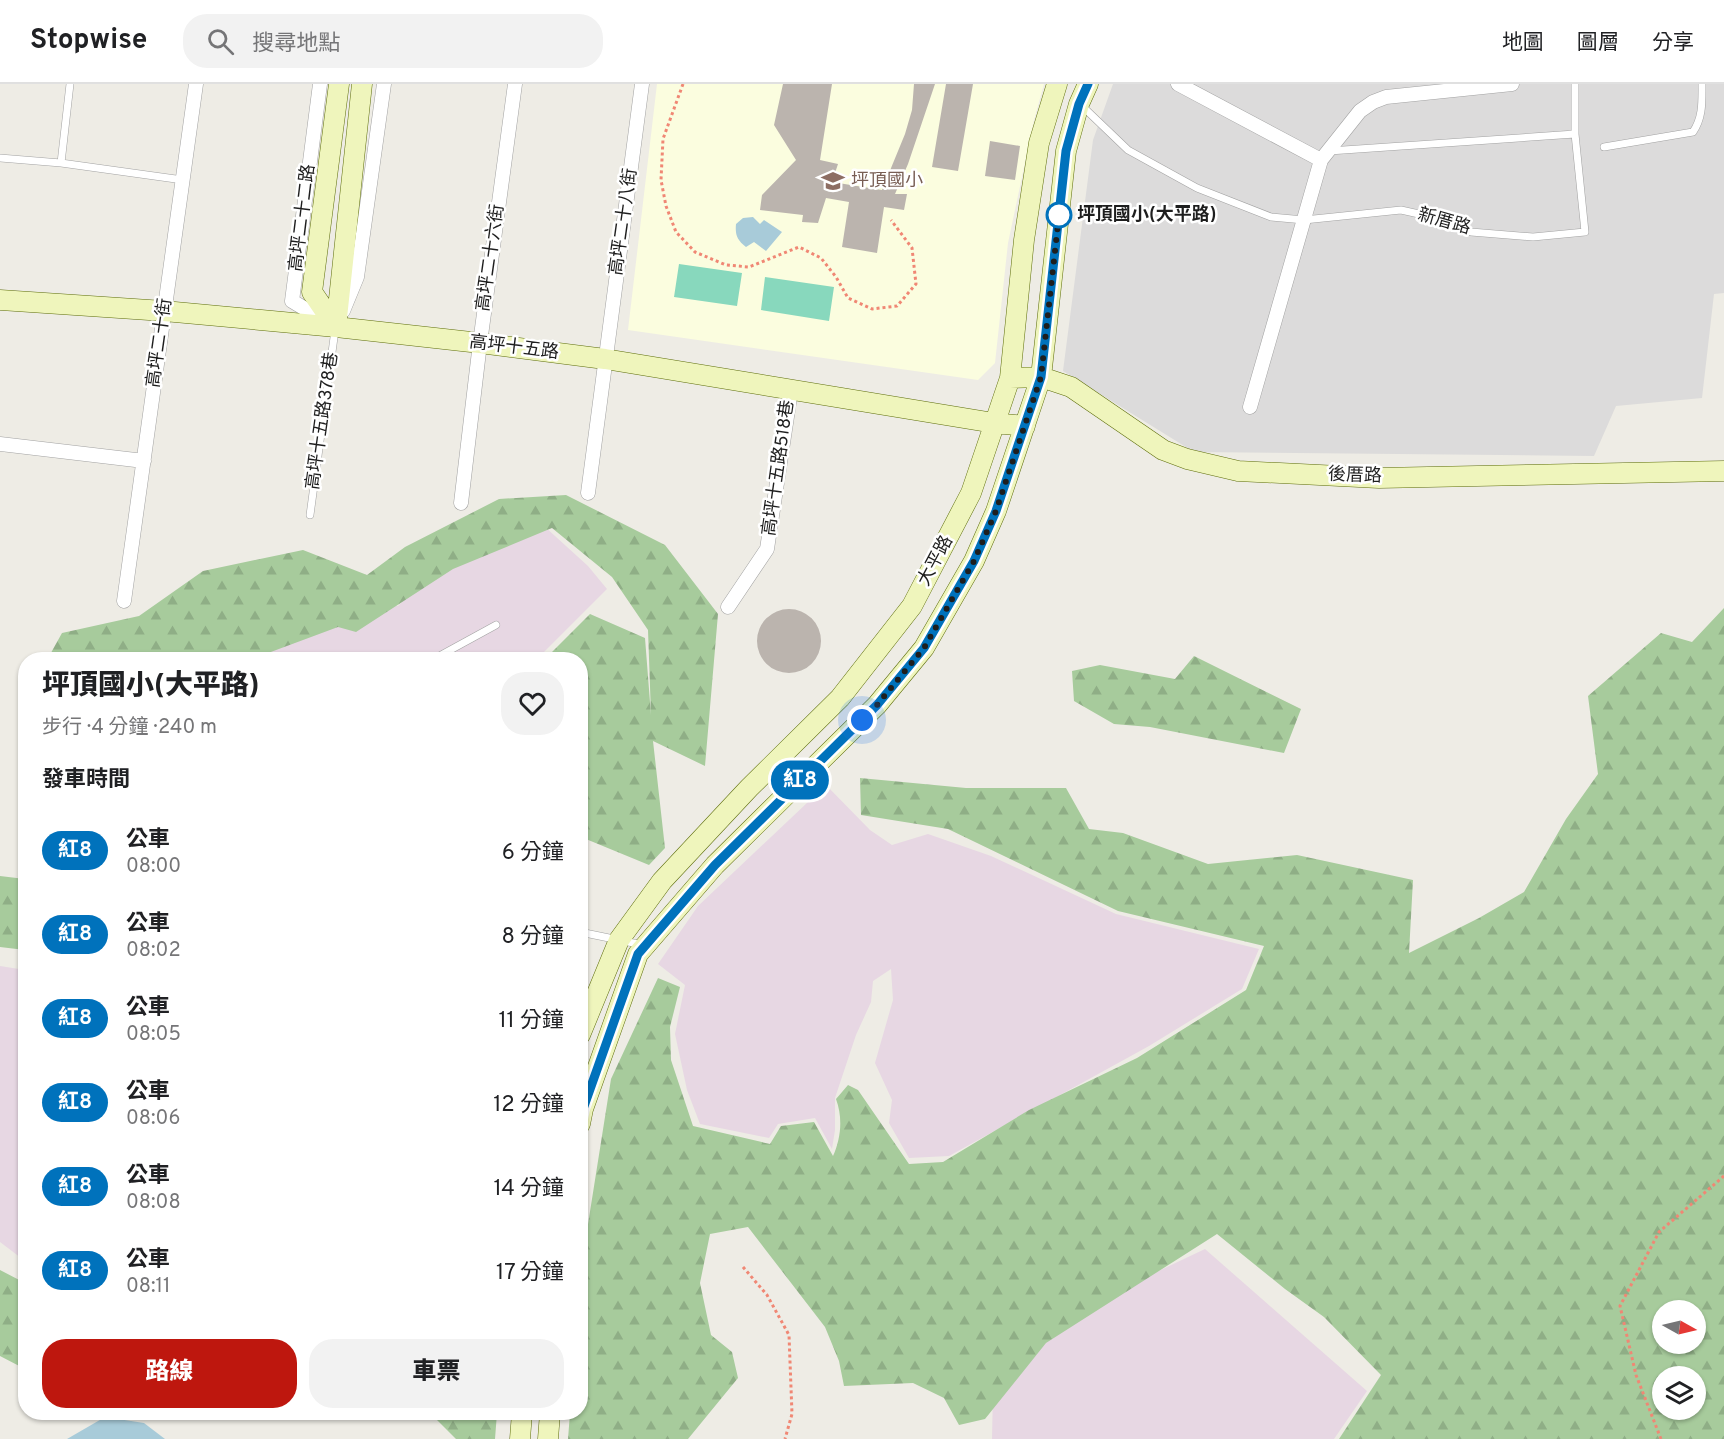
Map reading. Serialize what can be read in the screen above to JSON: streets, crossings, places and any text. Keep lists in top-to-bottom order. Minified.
{"streets":{"street":["高坪二十二路","高坪二十八街","高坪二十六街","高坪二十街","高坪十五路","高坪十五路518巷","後厝路","大平路"],"lane":["新厝路","高坪十五路378巷"]},"crossings":[["高坪二十二路","高坪十五路"],["高坪二十二路","高坪十五路378巷"],["高坪二十八街","高坪十五路"],["新厝路","大平路"],["高坪二十六街","高坪十五路"],["高坪二十街","高坪十五路"],["高坪十五路","高坪十五路378巷"],["高坪十五路","高坪十五路518巷"],["高坪十五路","大平路"],["後厝路","大平路"]],"places":{"school or university":["坪頂國小"],"other":["坪頂國小(大平路)"]},"lines":["bus line 紅8"],"north":"right","page":{"header":"Stopwise","search":"搜尋地點","nav":["地圖","圖層","分享"],"on_map":"紅8","heading":[["坪頂國小(大平路)","步行 · 4 分鐘 · 240 m"],"發車時間"],"list":[{"mark":"紅8","name":"公車","note":"08:00","value":"6 分鐘"},{"mark":"紅8","name":"公車","note":"08:02","value":"8 分鐘"},{"mark":"紅8","name":"公車","note":"08:05","value":"11 分鐘"},{"mark":"紅8","name":"公車","note":"08:06","value":"12 分鐘"},{"mark":"紅8","name":"公車","note":"08:08","value":"14 分鐘"},{"mark":"紅8","name":"公車","note":"08:11","value":"17 分鐘"}],"buttons":["路線","車票"]}}
